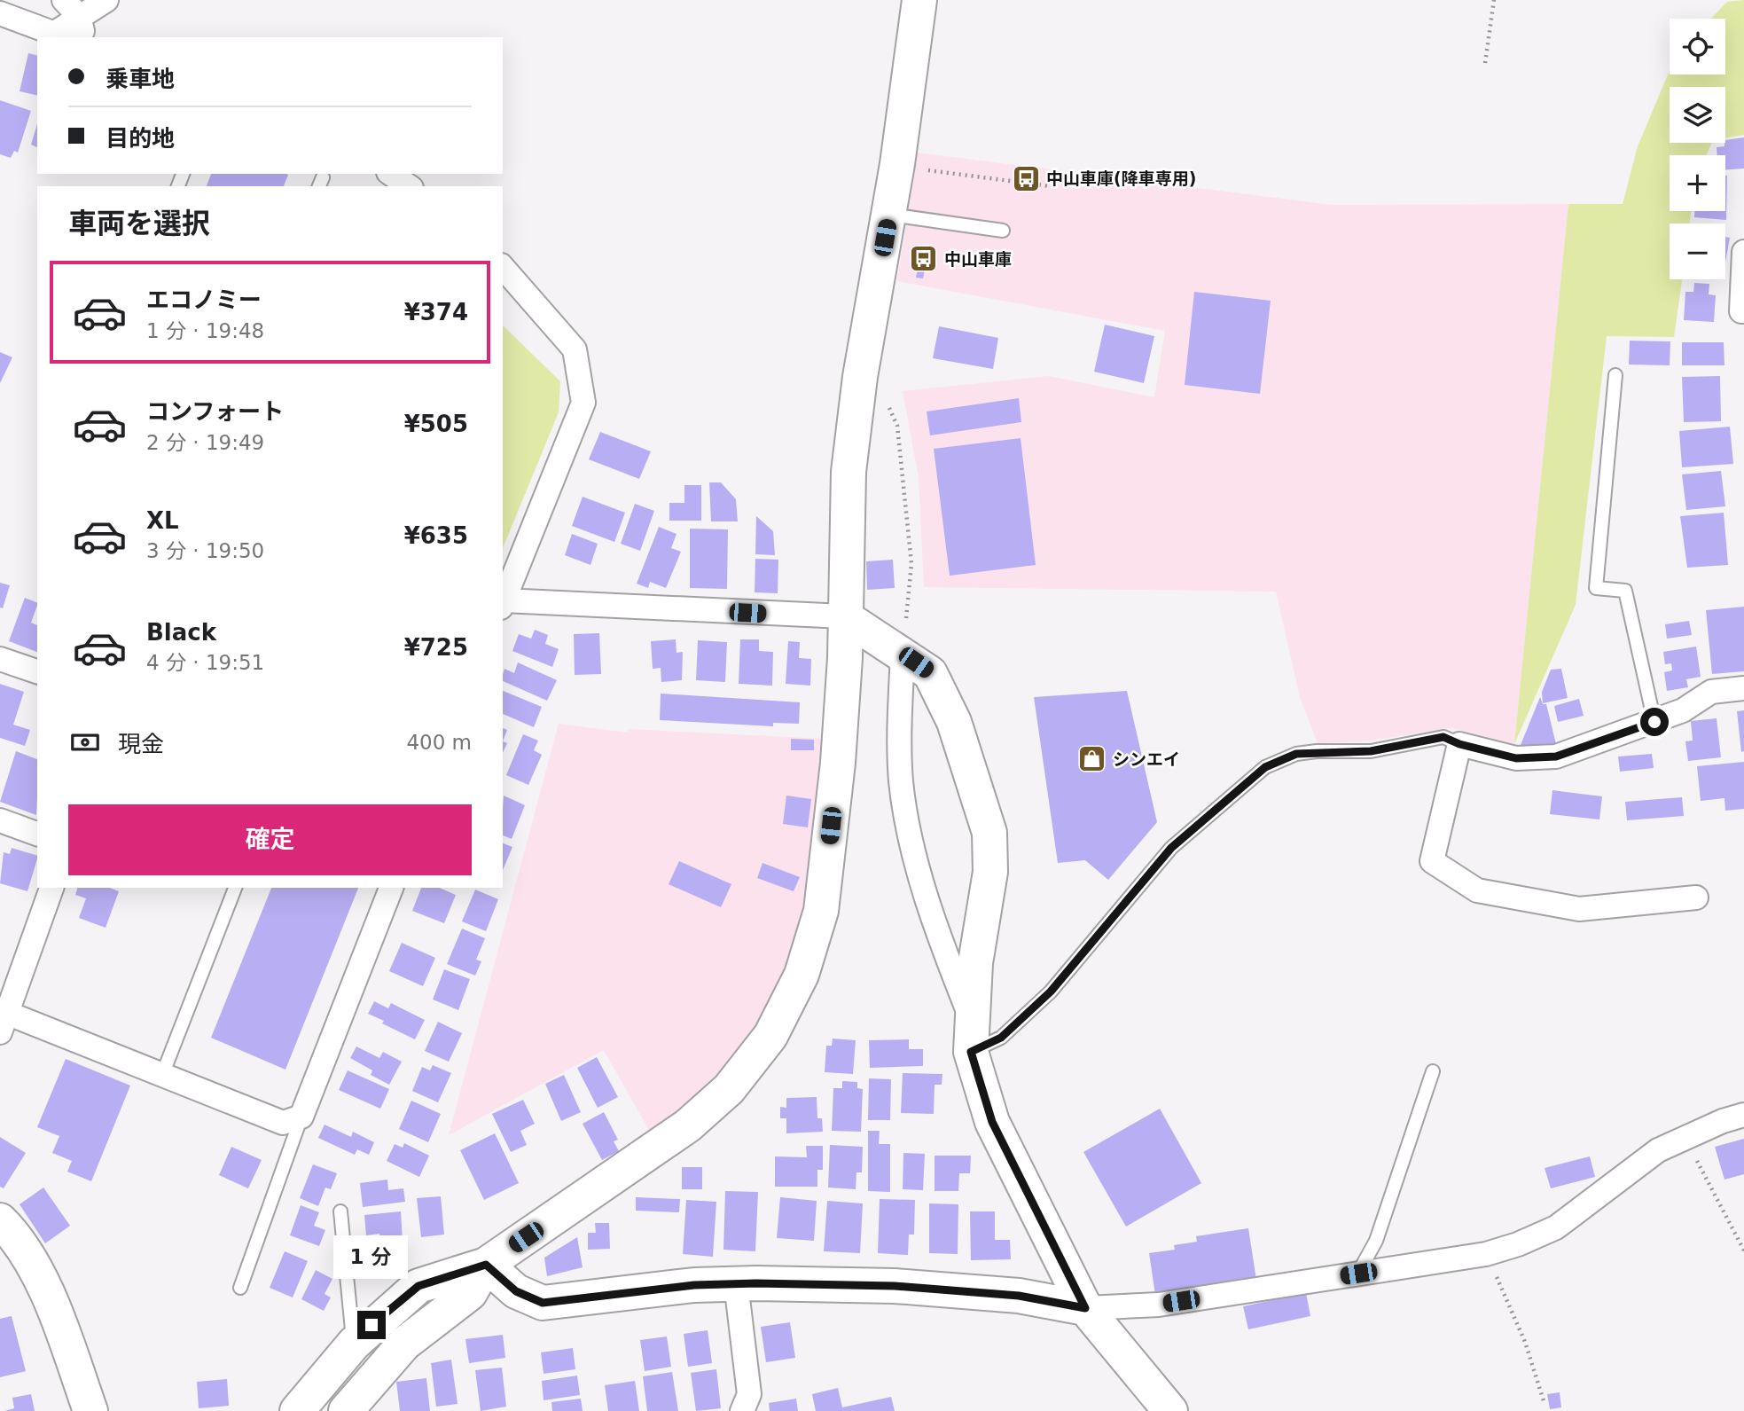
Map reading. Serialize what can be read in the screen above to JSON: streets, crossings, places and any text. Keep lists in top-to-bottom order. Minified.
{"places":{"bus stop":["中山車庫(降車専用)","中山車庫"],"shop":["シンエイ"]},"page":{"map_buttons":["+","−"],"banner":["乗車地","目的地"],"heading":"車両を選択","list":[{"name":"エコノミー","note":"1 分 · 19:48","value":"¥374"},{"name":"コンフォート","note":"2 分 · 19:49","value":"¥505"},{"name":"XL","note":"3 分 · 19:50","value":"¥635"},{"name":"Black","note":"4 分 · 19:51","value":"¥725"}],"pay":["現金","400 m"],"buttons":"確定","bubble":"1 分"}}
